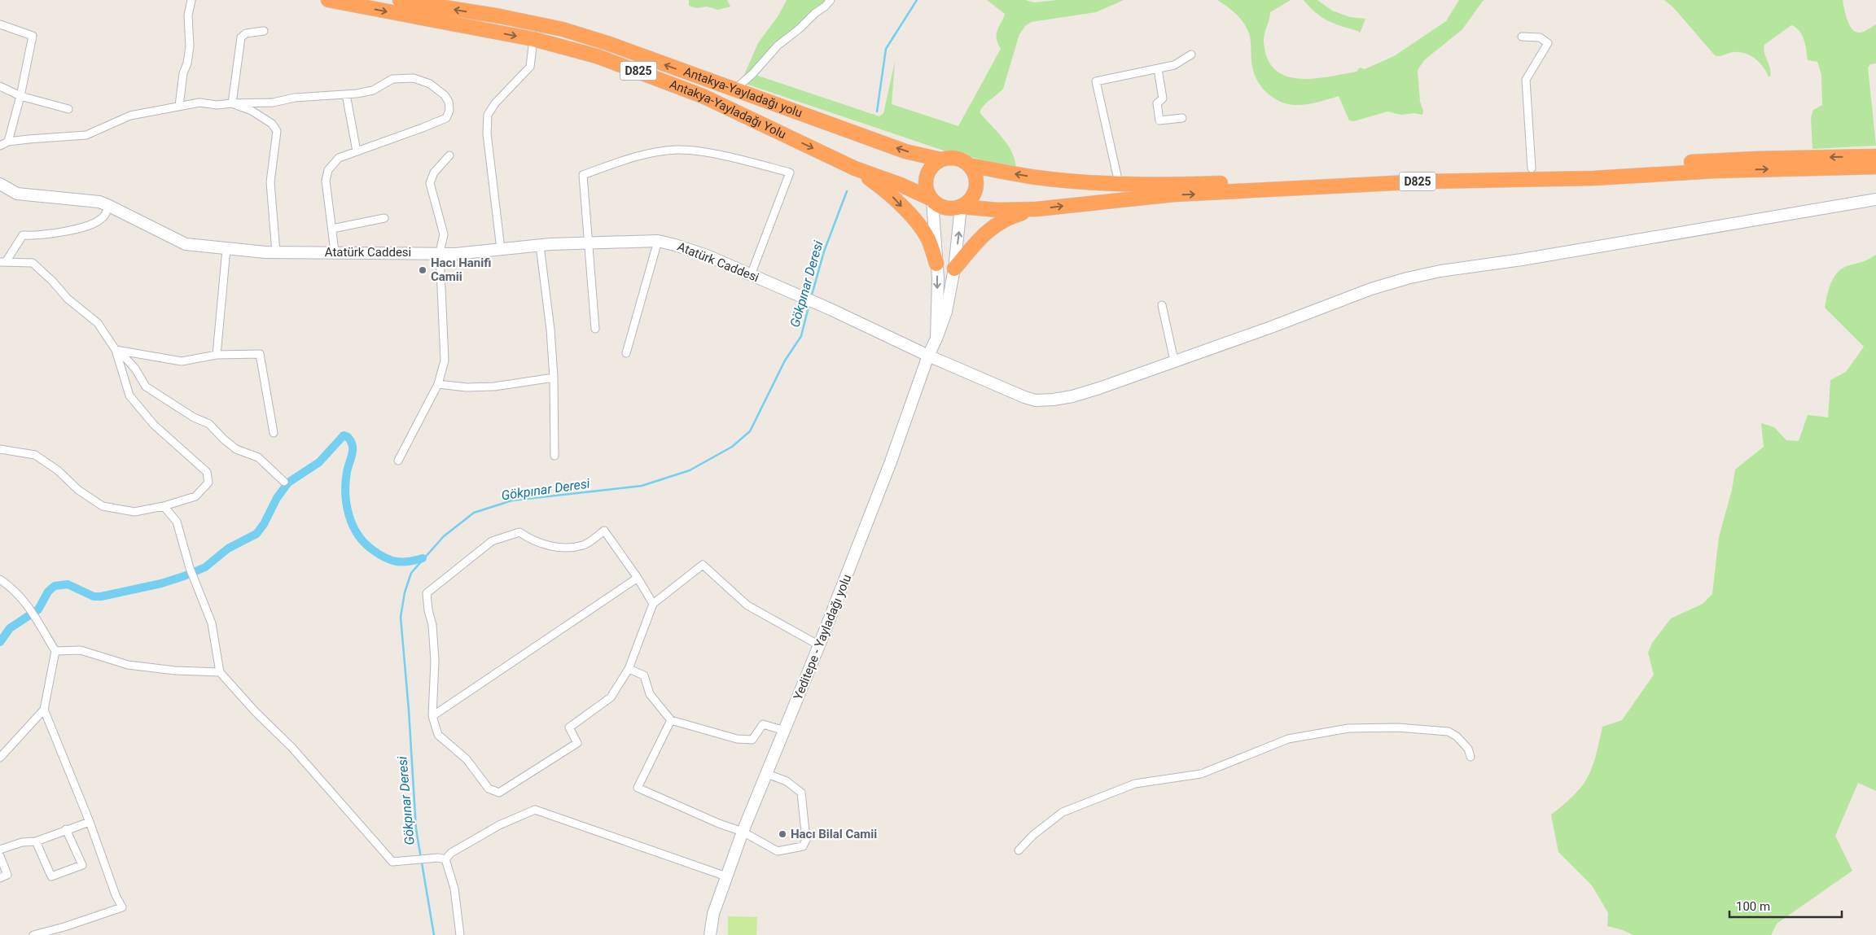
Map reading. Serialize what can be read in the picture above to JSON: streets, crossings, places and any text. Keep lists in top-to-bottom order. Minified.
{"streets":{"highway":["D825","Antakya-Yayladağı yolu","Antakya-Yayladağı Yolu"],"main road":["Atatürk Caddesi","Yeditepe - Yayladağı yolu"]},"crossings":[["D825","Antakya-Yayladağı yolu"],["D825","Antakya-Yayladağı Yolu"],["D825","Yeditepe - Yayladağı yolu"],["Antakya-Yayladağı yolu","Antakya-Yayladağı Yolu"],["Antakya-Yayladağı yolu","Yeditepe - Yayladağı yolu"],["Antakya-Yayladağı Yolu","Yeditepe - Yayladağı yolu"],["Atatürk Caddesi","Yeditepe - Yayladağı yolu"]],"one_way":["Antakya-Yayladağı yolu","Antakya-Yayladağı Yolu"],"water":["Gökpınar Deresi"],"places":["Hacı Hanifi Camii","Hacı Bilal Camii"],"scale_bar":"100 m"}
